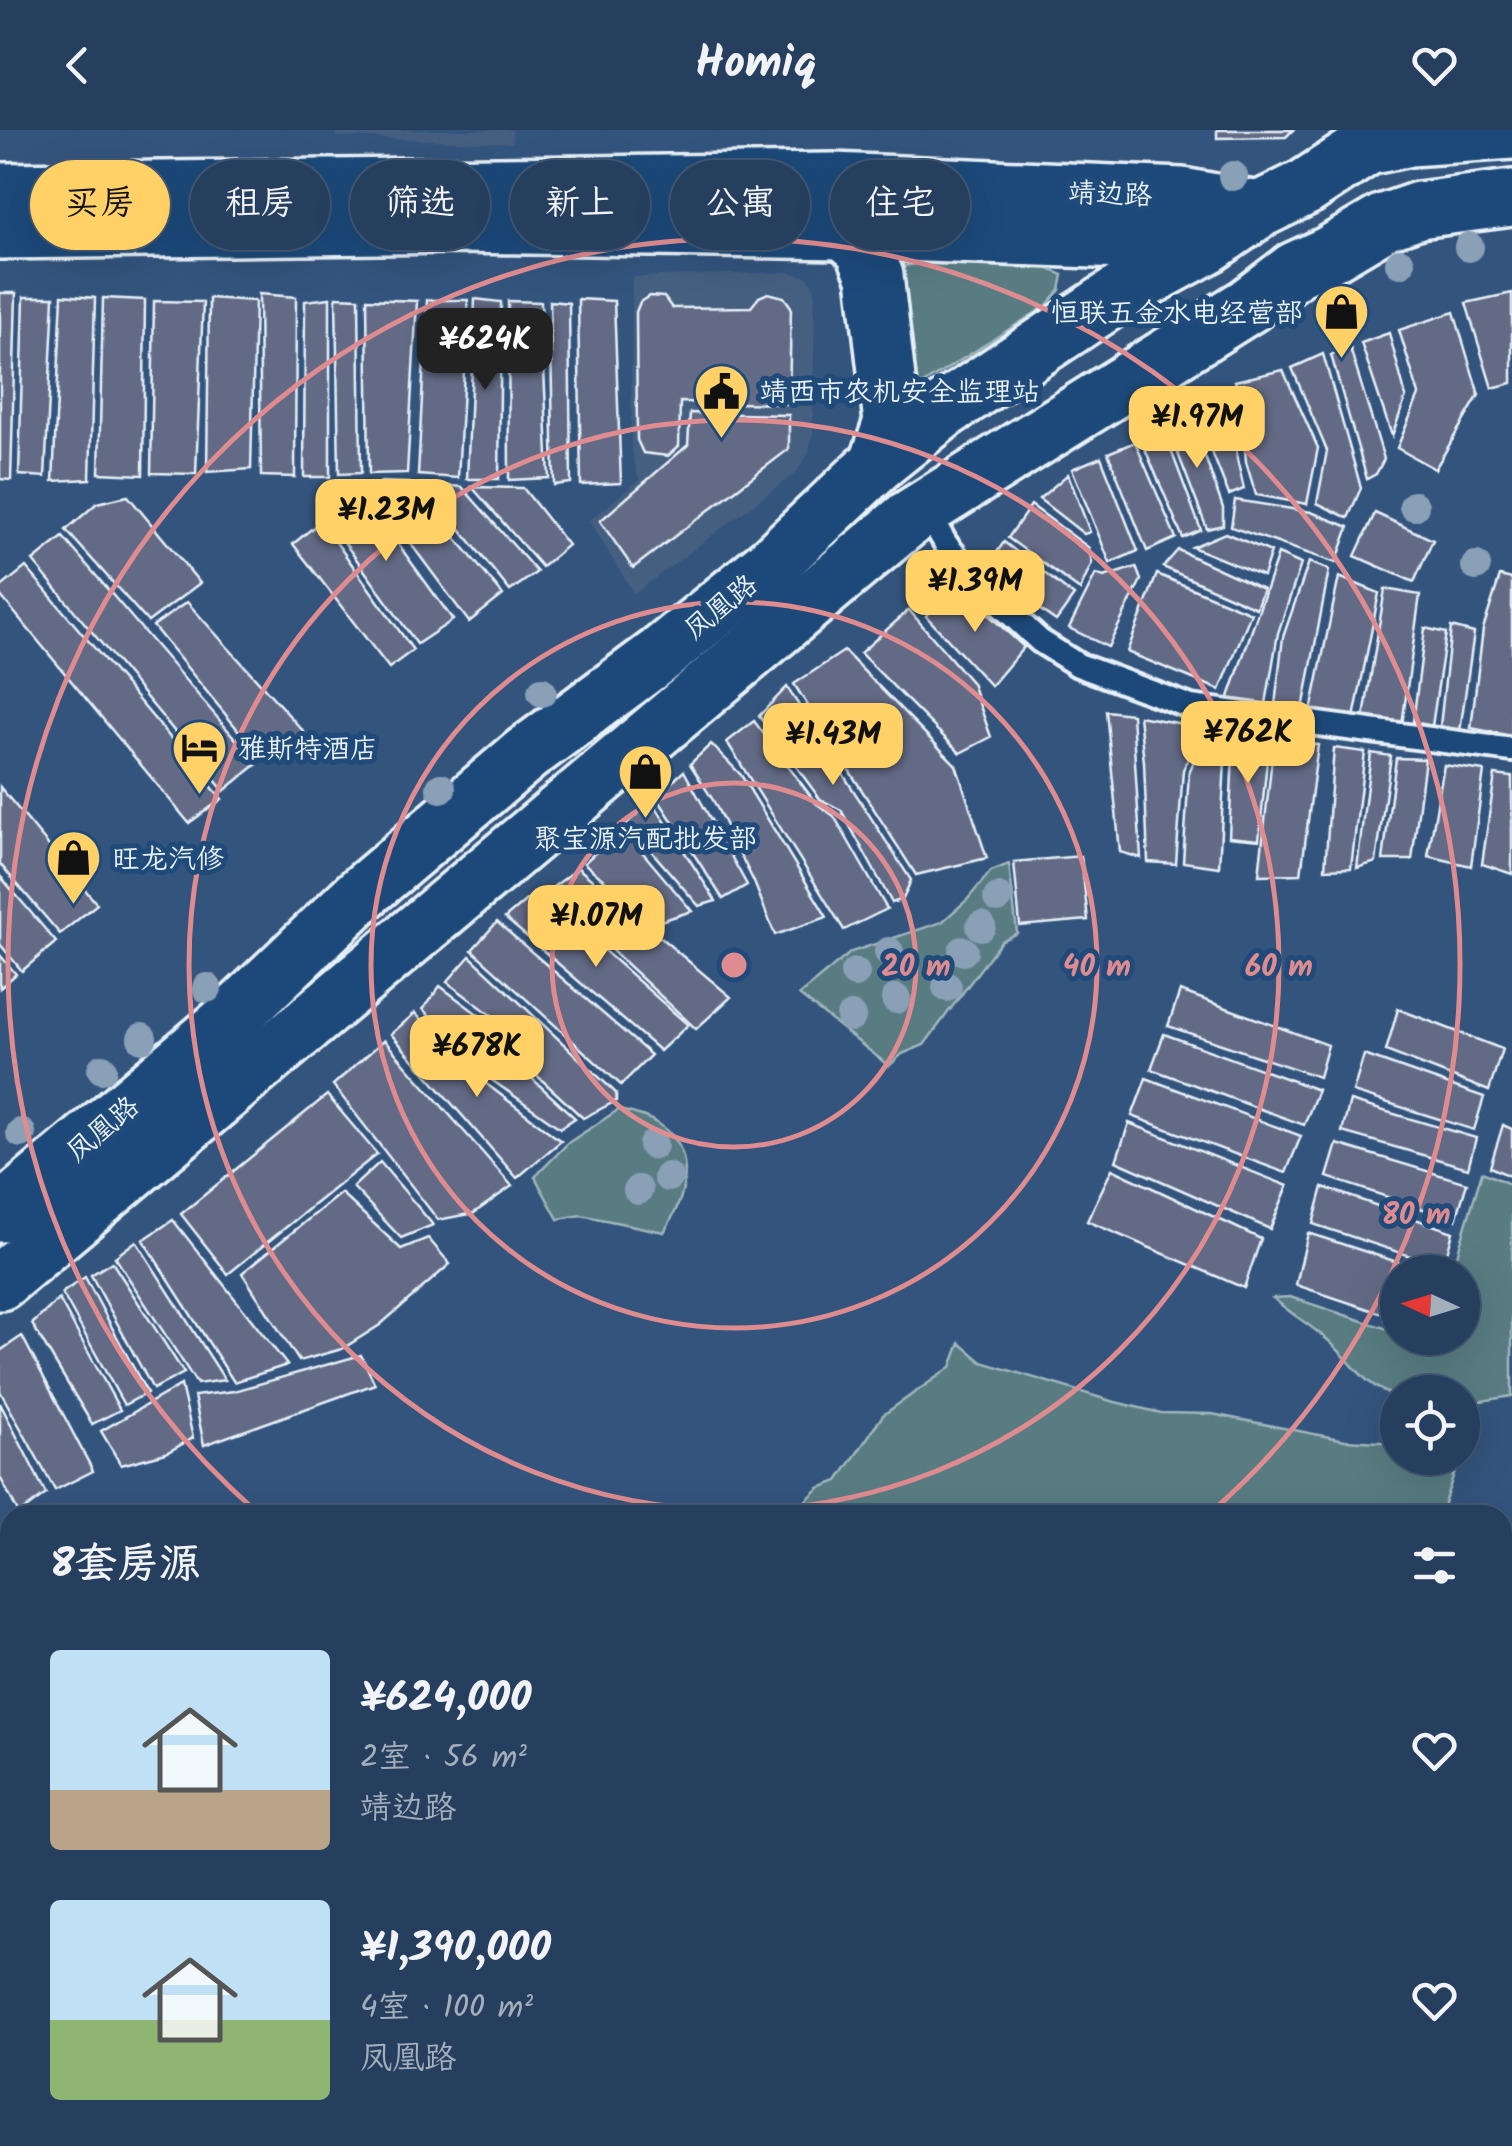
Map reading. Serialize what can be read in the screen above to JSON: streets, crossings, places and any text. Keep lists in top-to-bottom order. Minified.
{"streets":{"main road":["靖边路","凤凰路"]},"crossings":[["靖边路","凤凰路"]],"places":{"shop":["恒联五金水电经营部","聚宝源汽配批发部","旺龙汽修"],"public building":["靖西市农机安全监理站"],"hotel":["雅斯特酒店"]},"north":"left","page":{"header":"Homiq","chip":["买房","租房","筛选","新上","公寓","住宅"],"price":["¥624K","¥1.97M","¥1.23M","¥1.39M","¥762K","¥1.43M","¥1.07M","¥678K"],"heading":"8套房源","list":[{"name":"¥624,000","note":"2室 · 56 m² · 靖边路"},{"name":"¥1,390,000","note":"4室 · 100 m² · 凤凰路"}]},"rings":["20 m","40 m","60 m","80 m"]}
